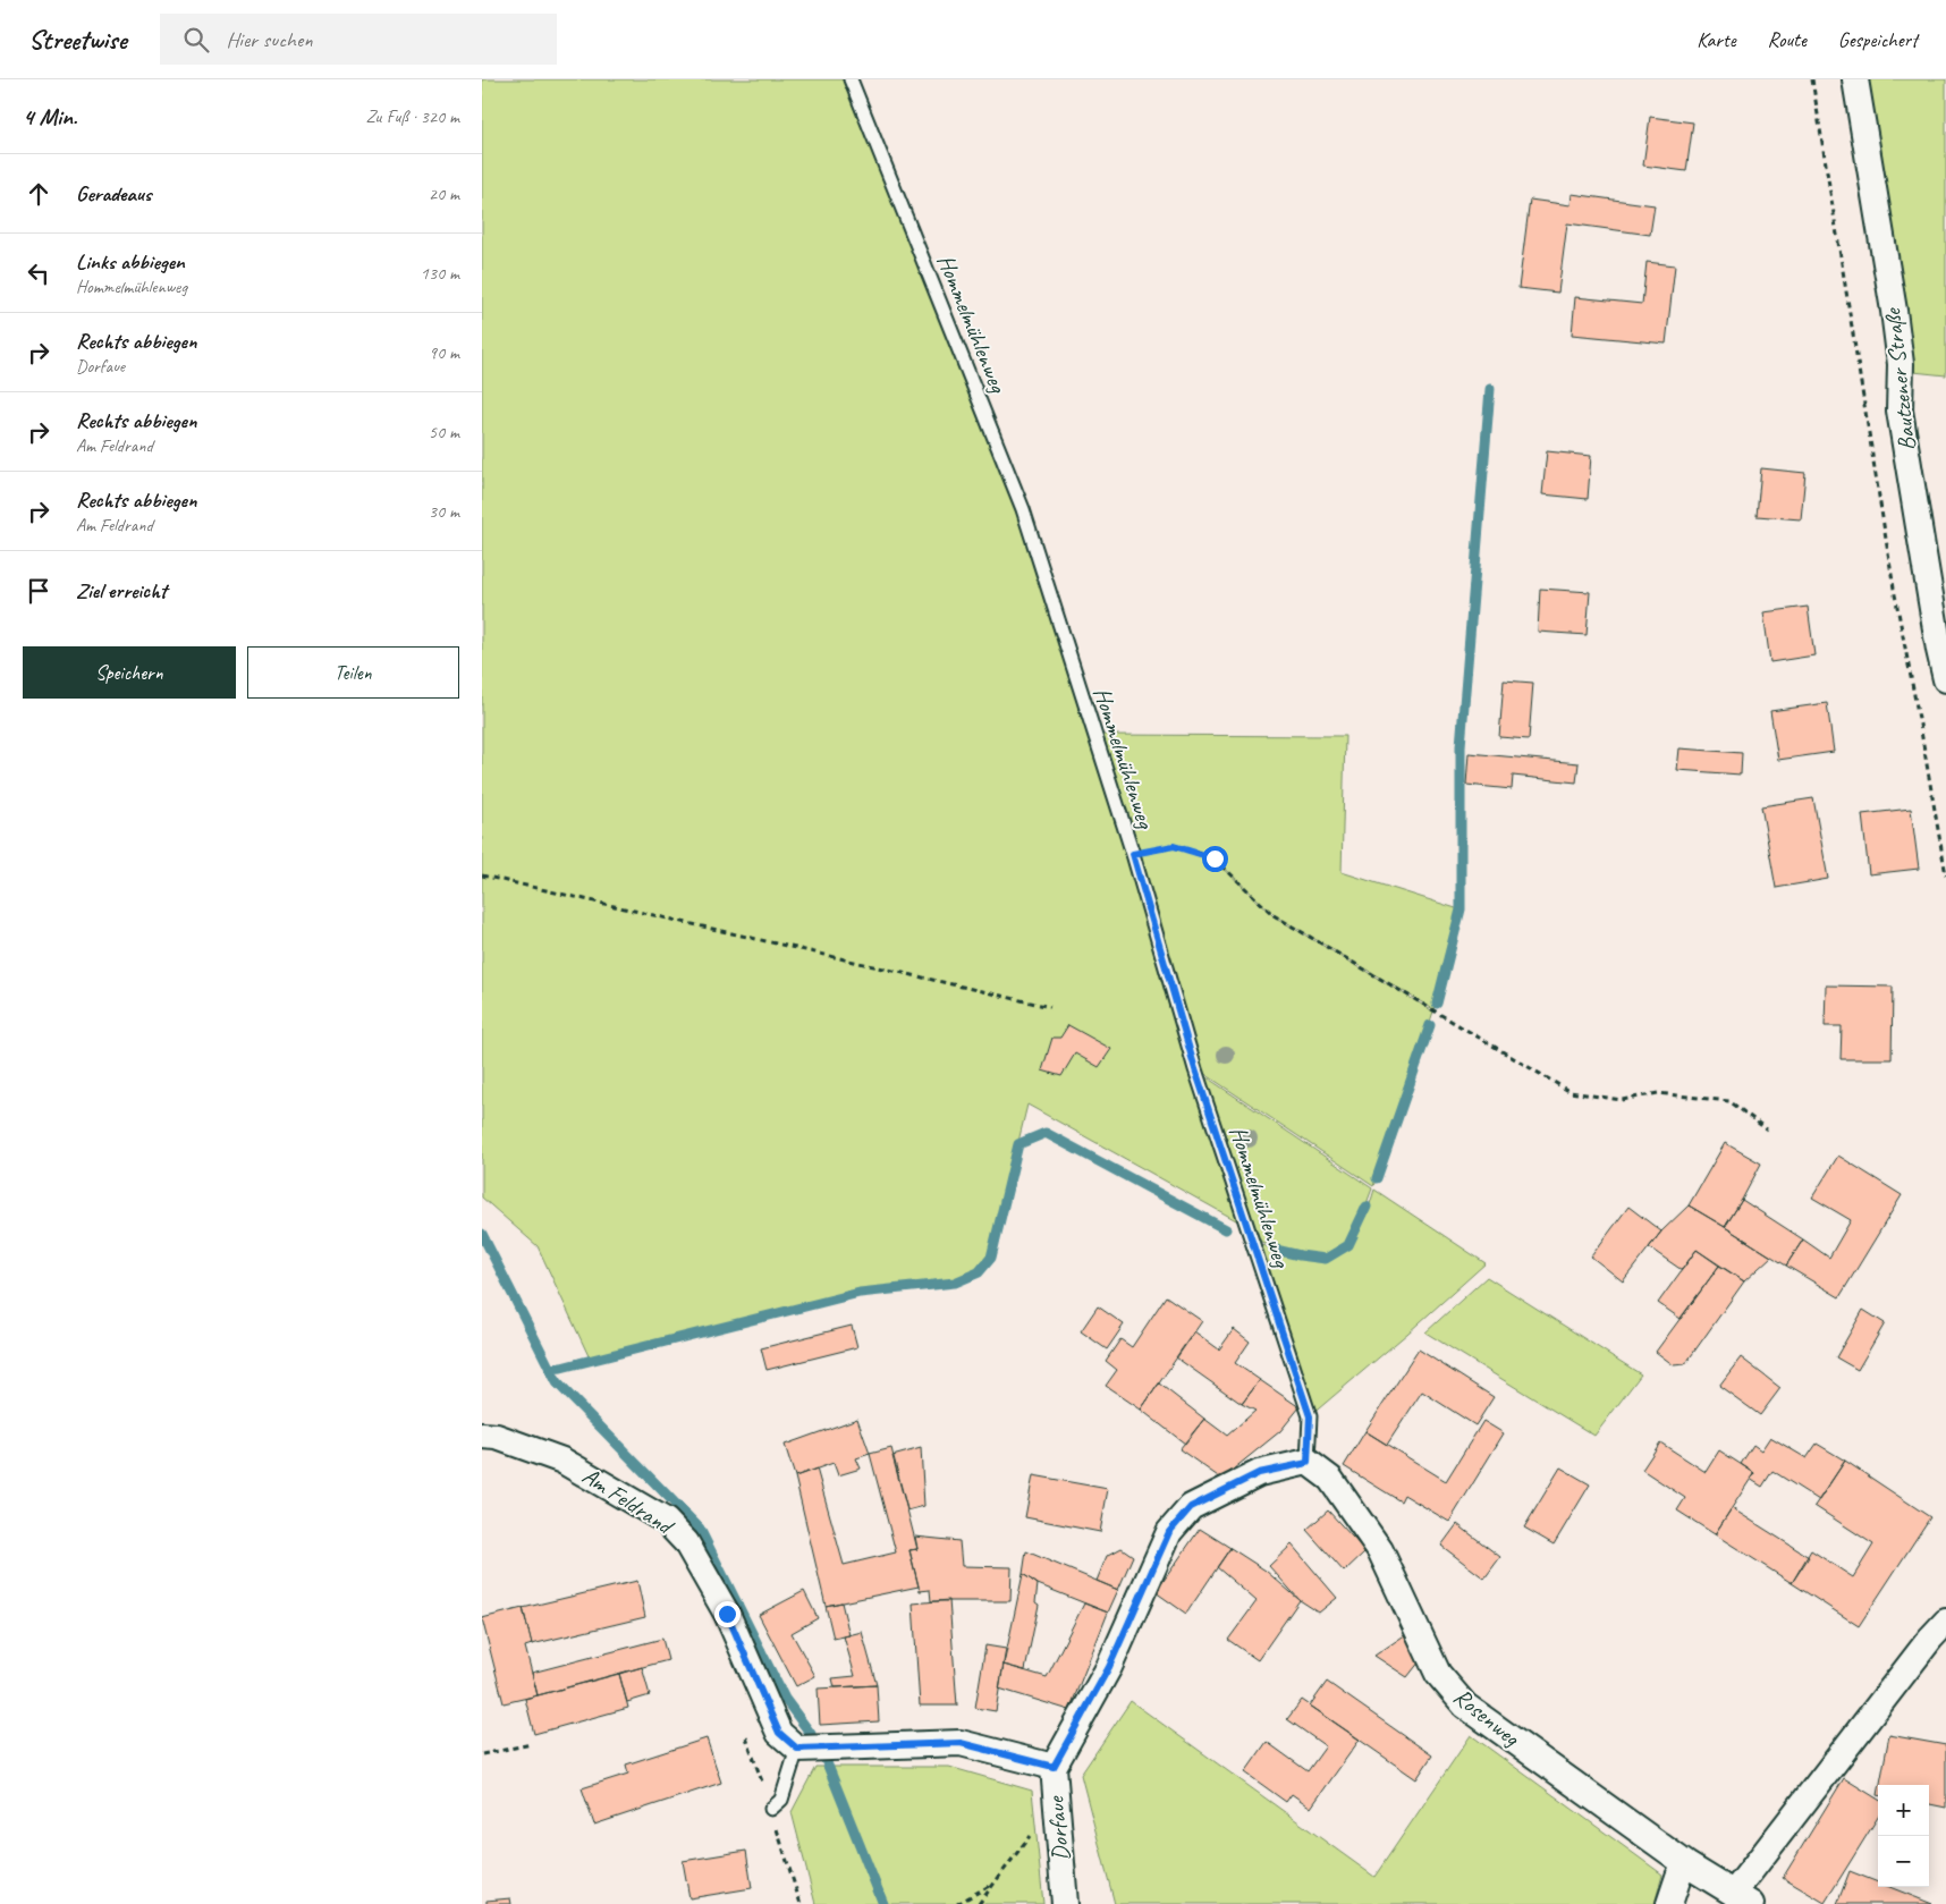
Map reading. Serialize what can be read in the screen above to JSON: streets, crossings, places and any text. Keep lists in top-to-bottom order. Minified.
{"streets":{"street":["Bautzener Straße","Am Feldrand","Rosenweg","Dorfaue"],"lane":["Hommelmühlenweg"]},"crossings":[["Hommelmühlenweg","Rosenweg"],["Hommelmühlenweg","Dorfaue"],["Rosenweg","Dorfaue"]],"page":{"header":"Streetwise","search":"Hier suchen","nav":["Karte","Route","Gespeichert"],"heading":["4 Min.","Zu Fuß · 320 m"],"list":[["Geradeaus","20 m"],["Links abbiegen","Hommelmühlenweg","130 m"],["Rechts abbiegen","Dorfaue","90 m"],["Rechts abbiegen","Am Feldrand","50 m"],["Rechts abbiegen","Am Feldrand","30 m"],"Ziel erreicht"],"buttons":["Speichern","Teilen"],"map_buttons":["+","−"]}}
